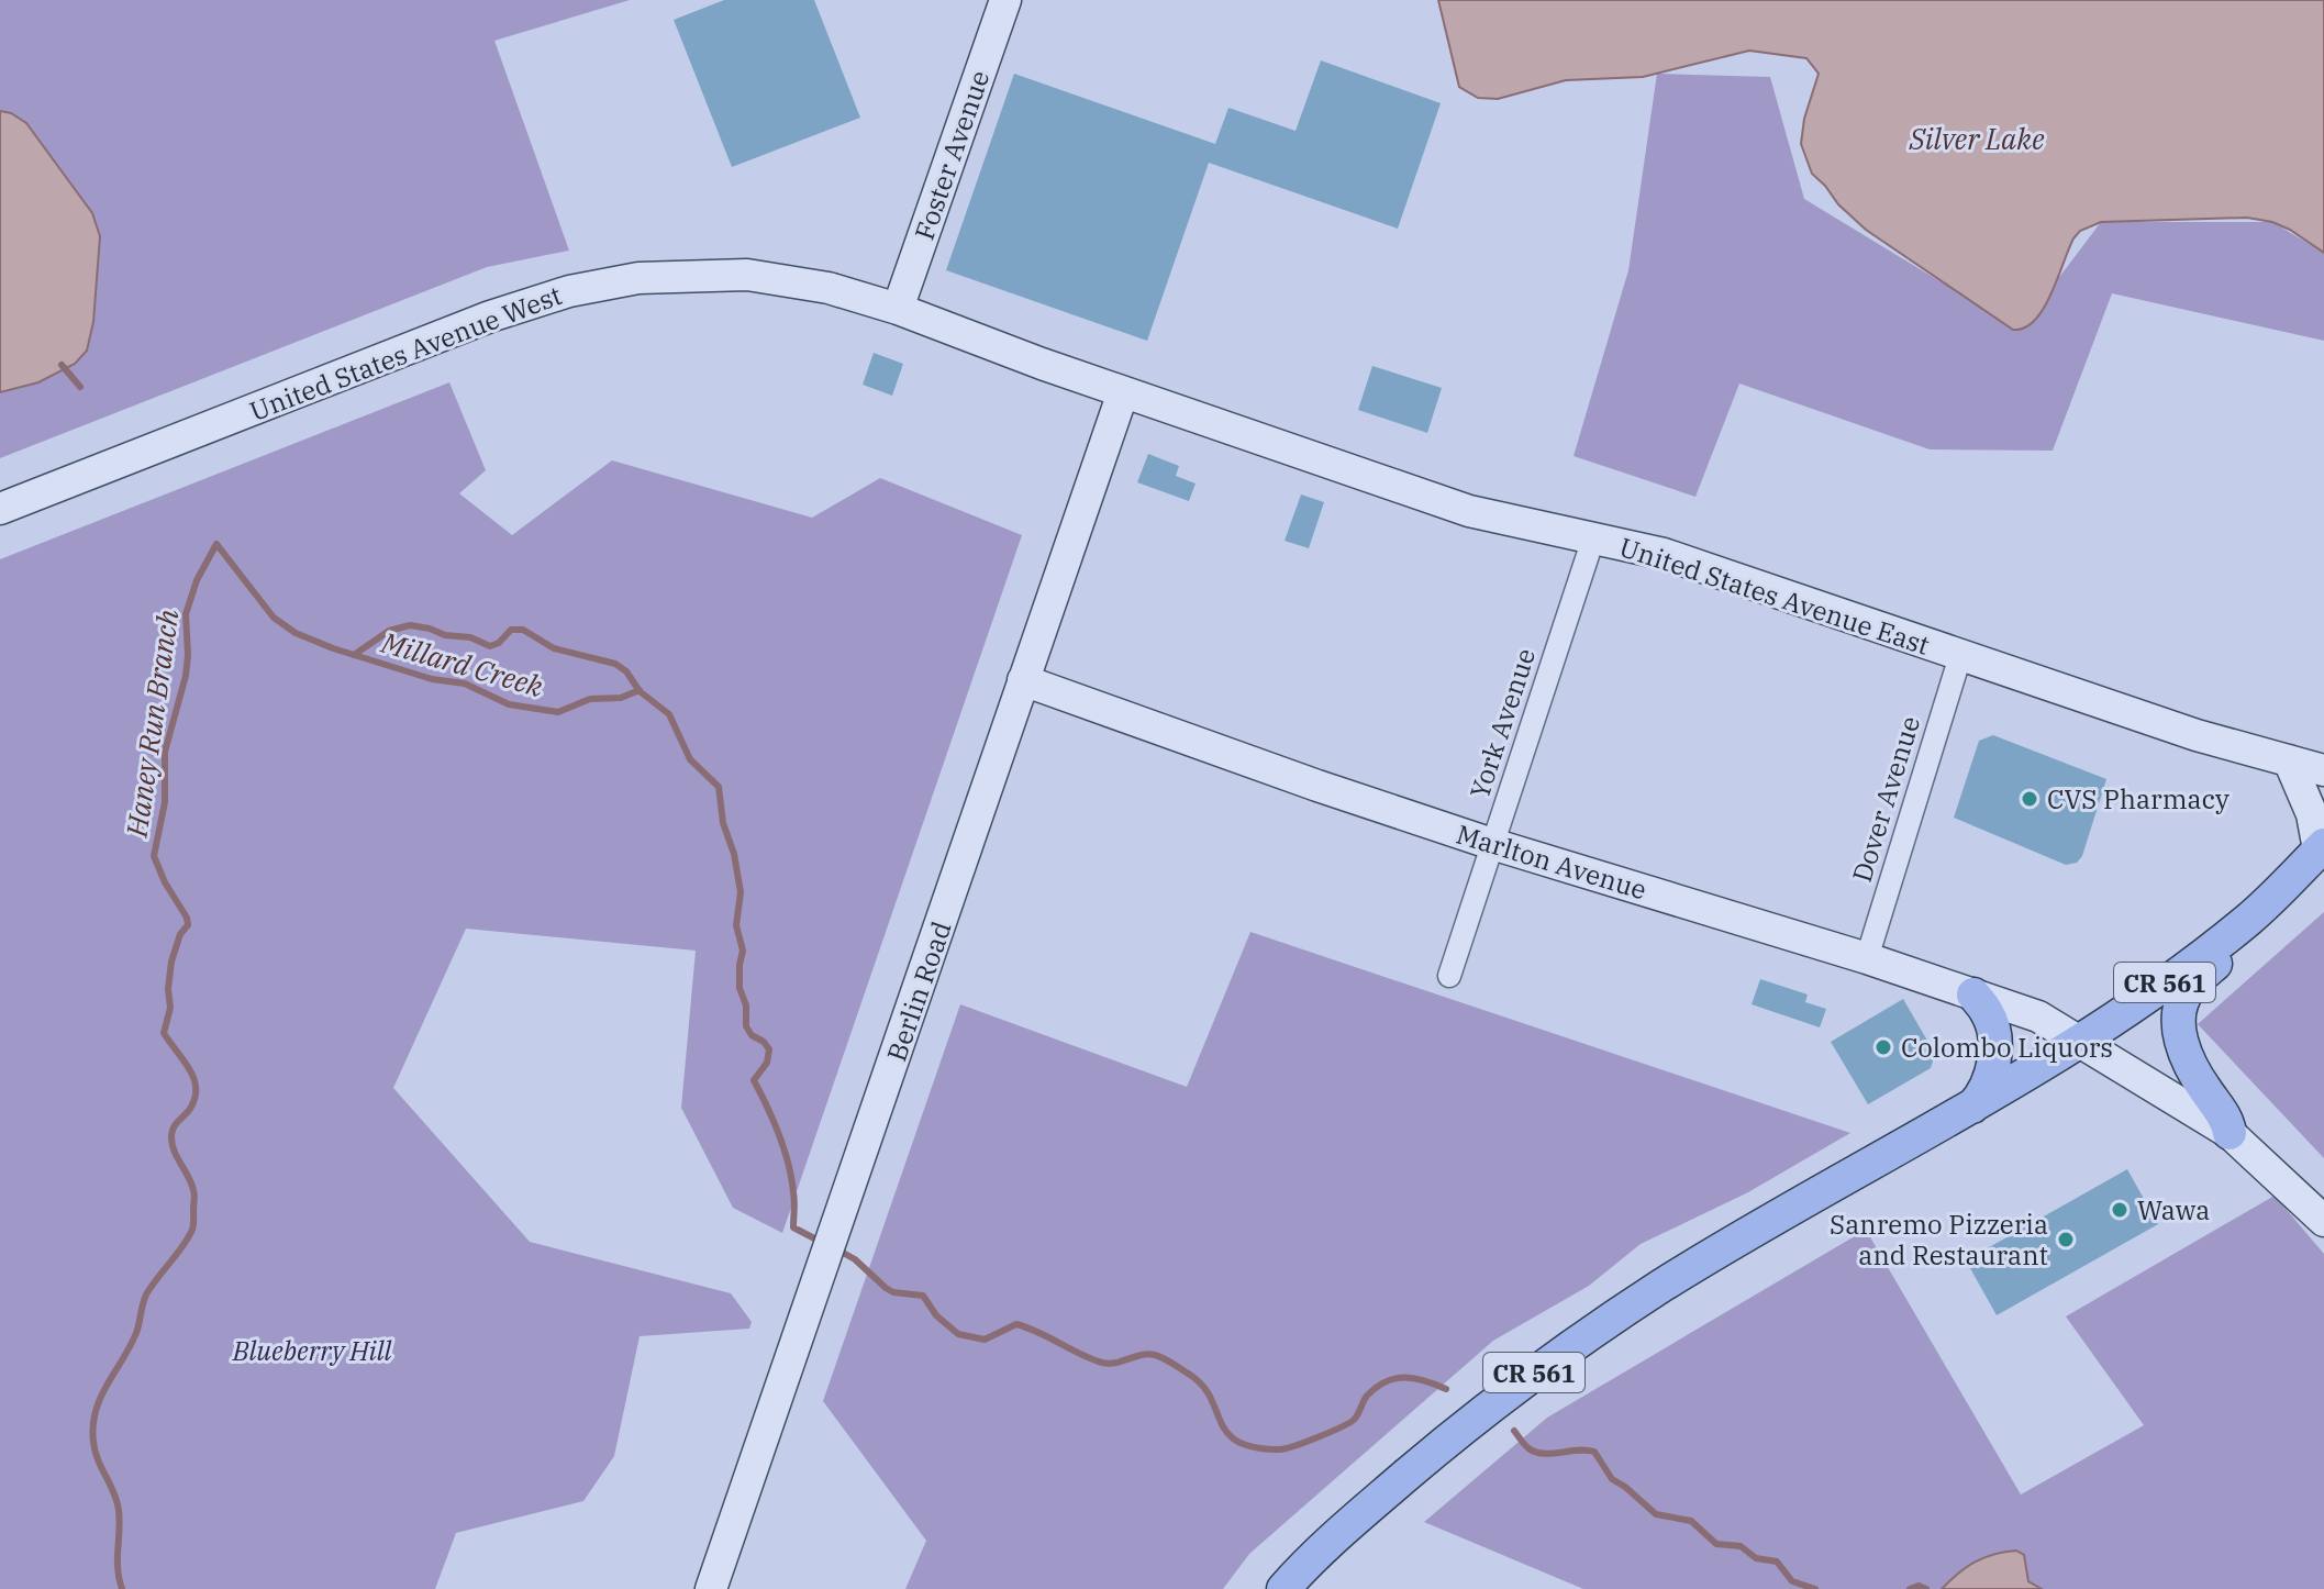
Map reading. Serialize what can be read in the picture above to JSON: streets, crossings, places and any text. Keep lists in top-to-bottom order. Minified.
{"streets":{"main road":["CR 561"],"street":["Foster Avenue","United States Avenue West","United States Avenue East","York Avenue","Dover Avenue","Marlton Avenue","Berlin Road"]},"crossings":[["Foster Avenue","United States Avenue West"],["United States Avenue West","United States Avenue East"],["United States Avenue West","Berlin Road"],["United States Avenue East","York Avenue"],["United States Avenue East","Dover Avenue"],["United States Avenue East","Berlin Road"],["York Avenue","Marlton Avenue"],["Dover Avenue","Marlton Avenue"],["Marlton Avenue","CR 561"],["Marlton Avenue","Berlin Road"]],"water":["Silver Lake","Millard Creek","Haney Run Branch"],"parks":["Blueberry Hill"],"places":["CVS Pharmacy","Colombo Liquors","Wawa","Sanremo Pizzeria and Restaurant"]}
